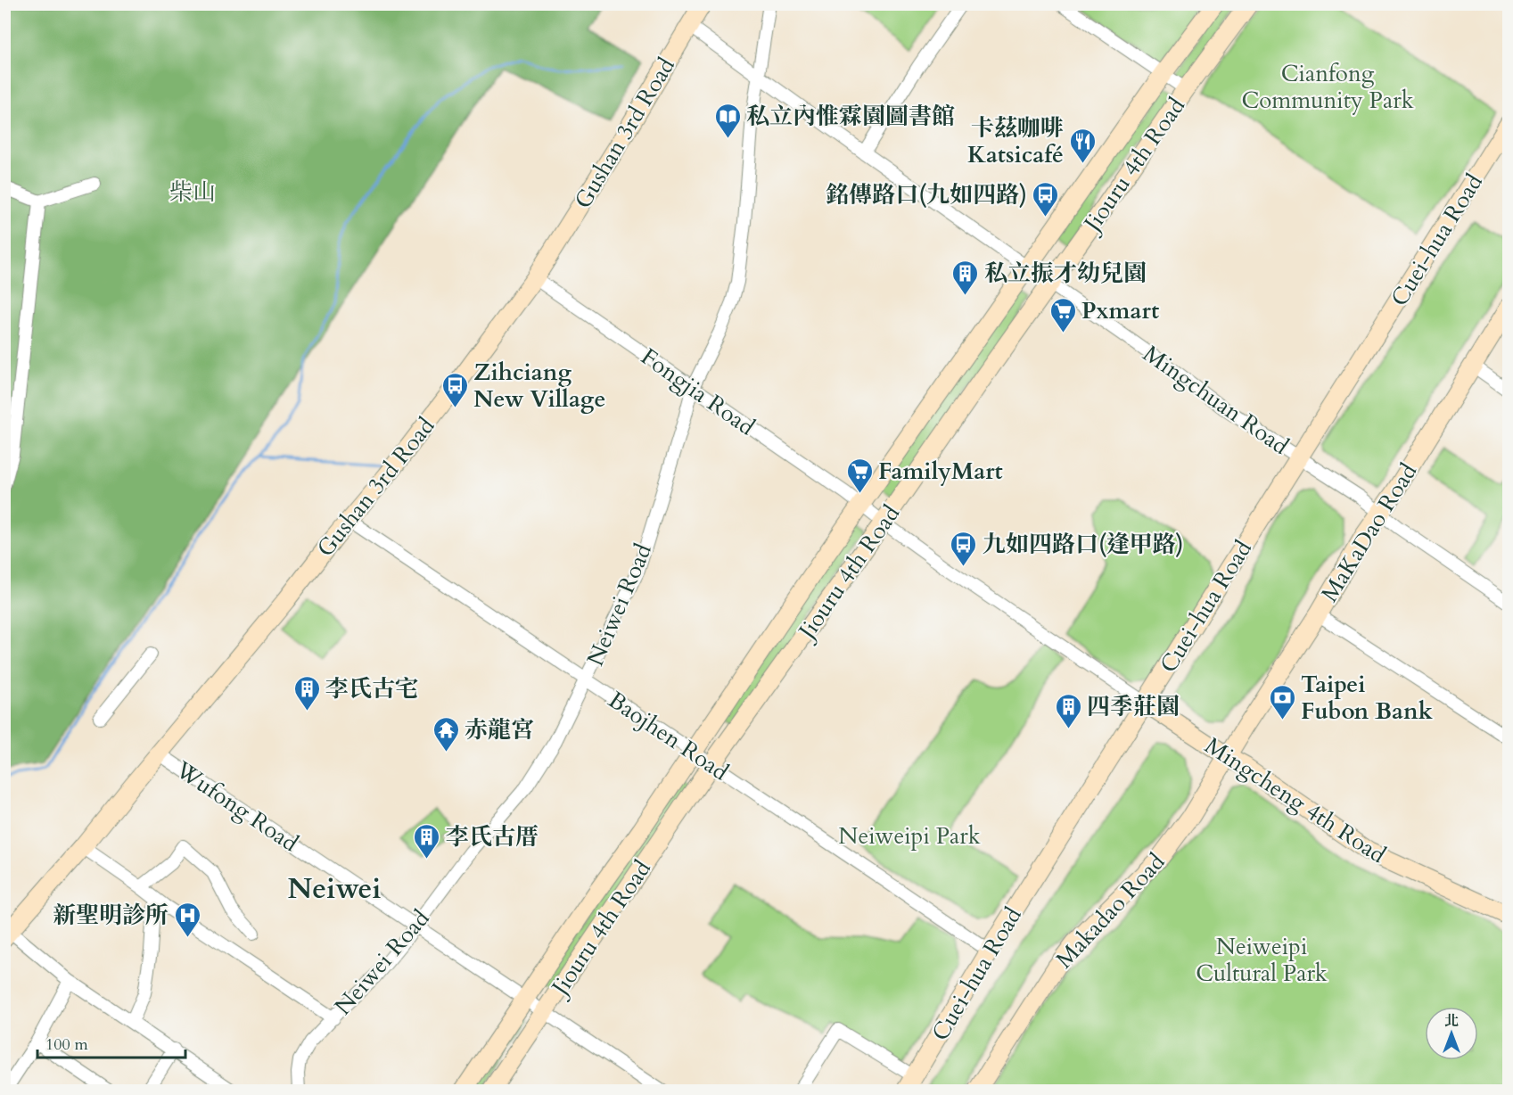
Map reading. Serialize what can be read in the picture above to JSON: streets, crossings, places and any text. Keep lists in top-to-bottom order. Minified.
{"streets":{"street":["Gushan 3rd Road","Jiouru 4th Road","Cuei-hua Road","Fongjia Road","Mingchuan Road","MaKaDao Road","Neiwei Road","Baojhen Road","Mingcheng 4th Road","Wufong Road","Makadao Road"]},"crossings":[["Gushan 3rd Road","Fongjia Road"],["Gushan 3rd Road","Mingchuan Road"],["Gushan 3rd Road","Baojhen Road"],["Gushan 3rd Road","Wufong Road"],["Jiouru 4th Road","Fongjia Road"],["Jiouru 4th Road","Mingchuan Road"],["Jiouru 4th Road","Baojhen Road"],["Jiouru 4th Road","Wufong Road"],["Cuei-hua Road","Mingchuan Road"],["Cuei-hua Road","Baojhen Road"],["Cuei-hua Road","Mingcheng 4th Road"],["Fongjia Road","Neiwei Road"],["Mingchuan Road","MaKaDao Road"],["Mingchuan Road","Neiwei Road"],["MaKaDao Road","Mingcheng 4th Road"],["MaKaDao Road","Makadao Road"],["Neiwei Road","Baojhen Road"],["Neiwei Road","Wufong Road"],["Mingcheng 4th Road","Makadao Road"]],"districts":["Neiwei"],"parks":["Cianfong Community Park","柴山","Neiweipi Park","Neiweipi Cultural Park"],"places":{"library":["私立內惟霖園圖書館"],"restaurant":["卡茲咖啡 Katsicafé"],"bus stop":["銘傳路口(九如四路)","Zihciang New Village","九如四路口(逢甲路)"],"building":["私立振才幼兒園","李氏古宅","四季莊園","李氏古厝"],"supermarket":["Pxmart","FamilyMart"],"bank":["Taipei Fubon Bank"],"temple":["赤龍宮"],"hospital":["新聖明診所"]},"scale_bar":"100 m","north":"top"}
